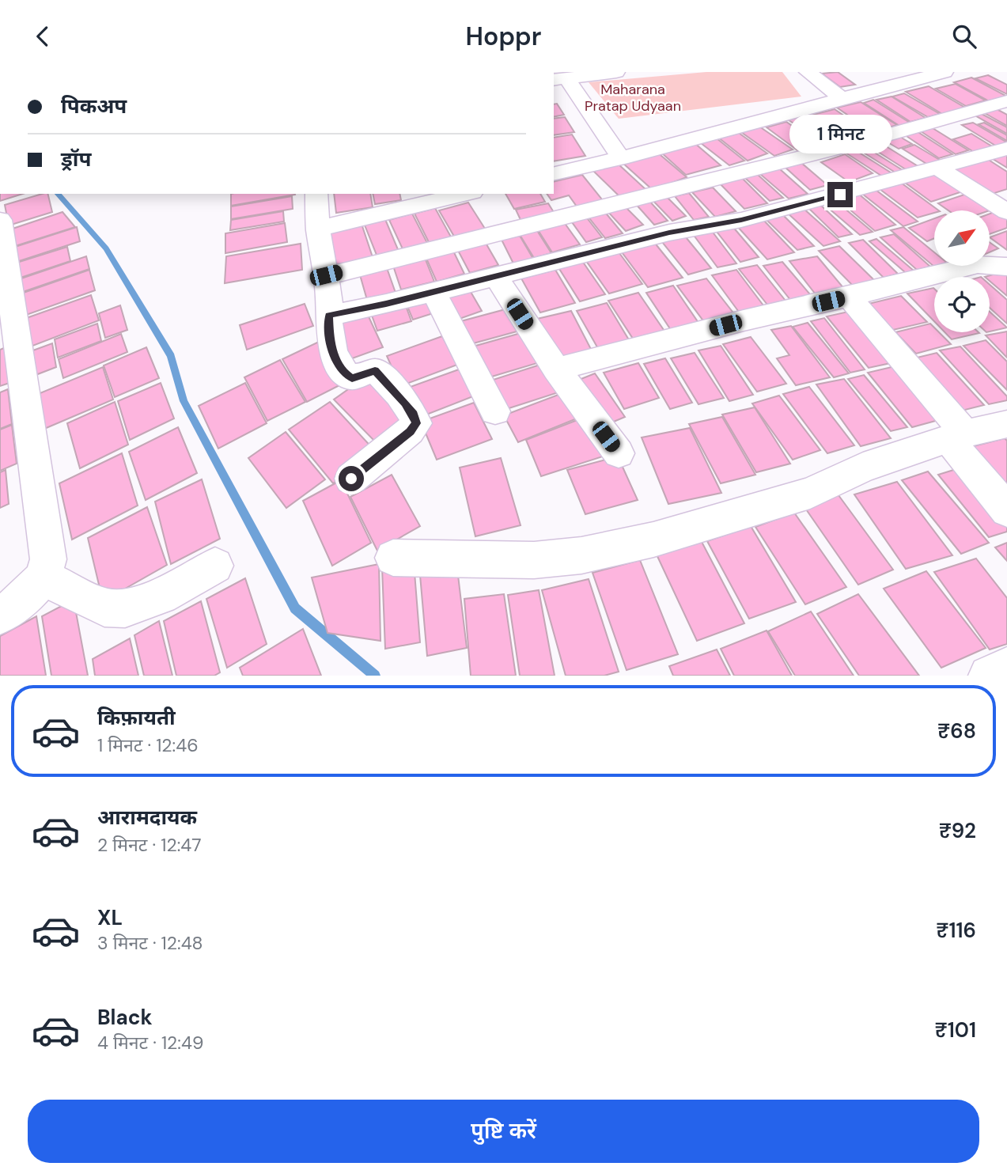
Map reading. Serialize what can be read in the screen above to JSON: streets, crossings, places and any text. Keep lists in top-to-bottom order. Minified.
{"parks":["Maharana Pratap Udyaan"],"north":"top right","page":{"header":"Hoppr","banner":["पिकअप","ड्रॉप"],"bubble":"1 मिनट","list":[{"name":"किफ़ायती","note":"1 मिनट · 12:46","value":"₹68"},{"name":"आरामदायक","note":"2 मिनट · 12:47","value":"₹92"},{"name":"XL","note":"3 मिनट · 12:48","value":"₹116"},{"name":"Black","note":"4 मिनट · 12:49","value":"₹101"}],"buttons":"पुष्टि करें"}}
